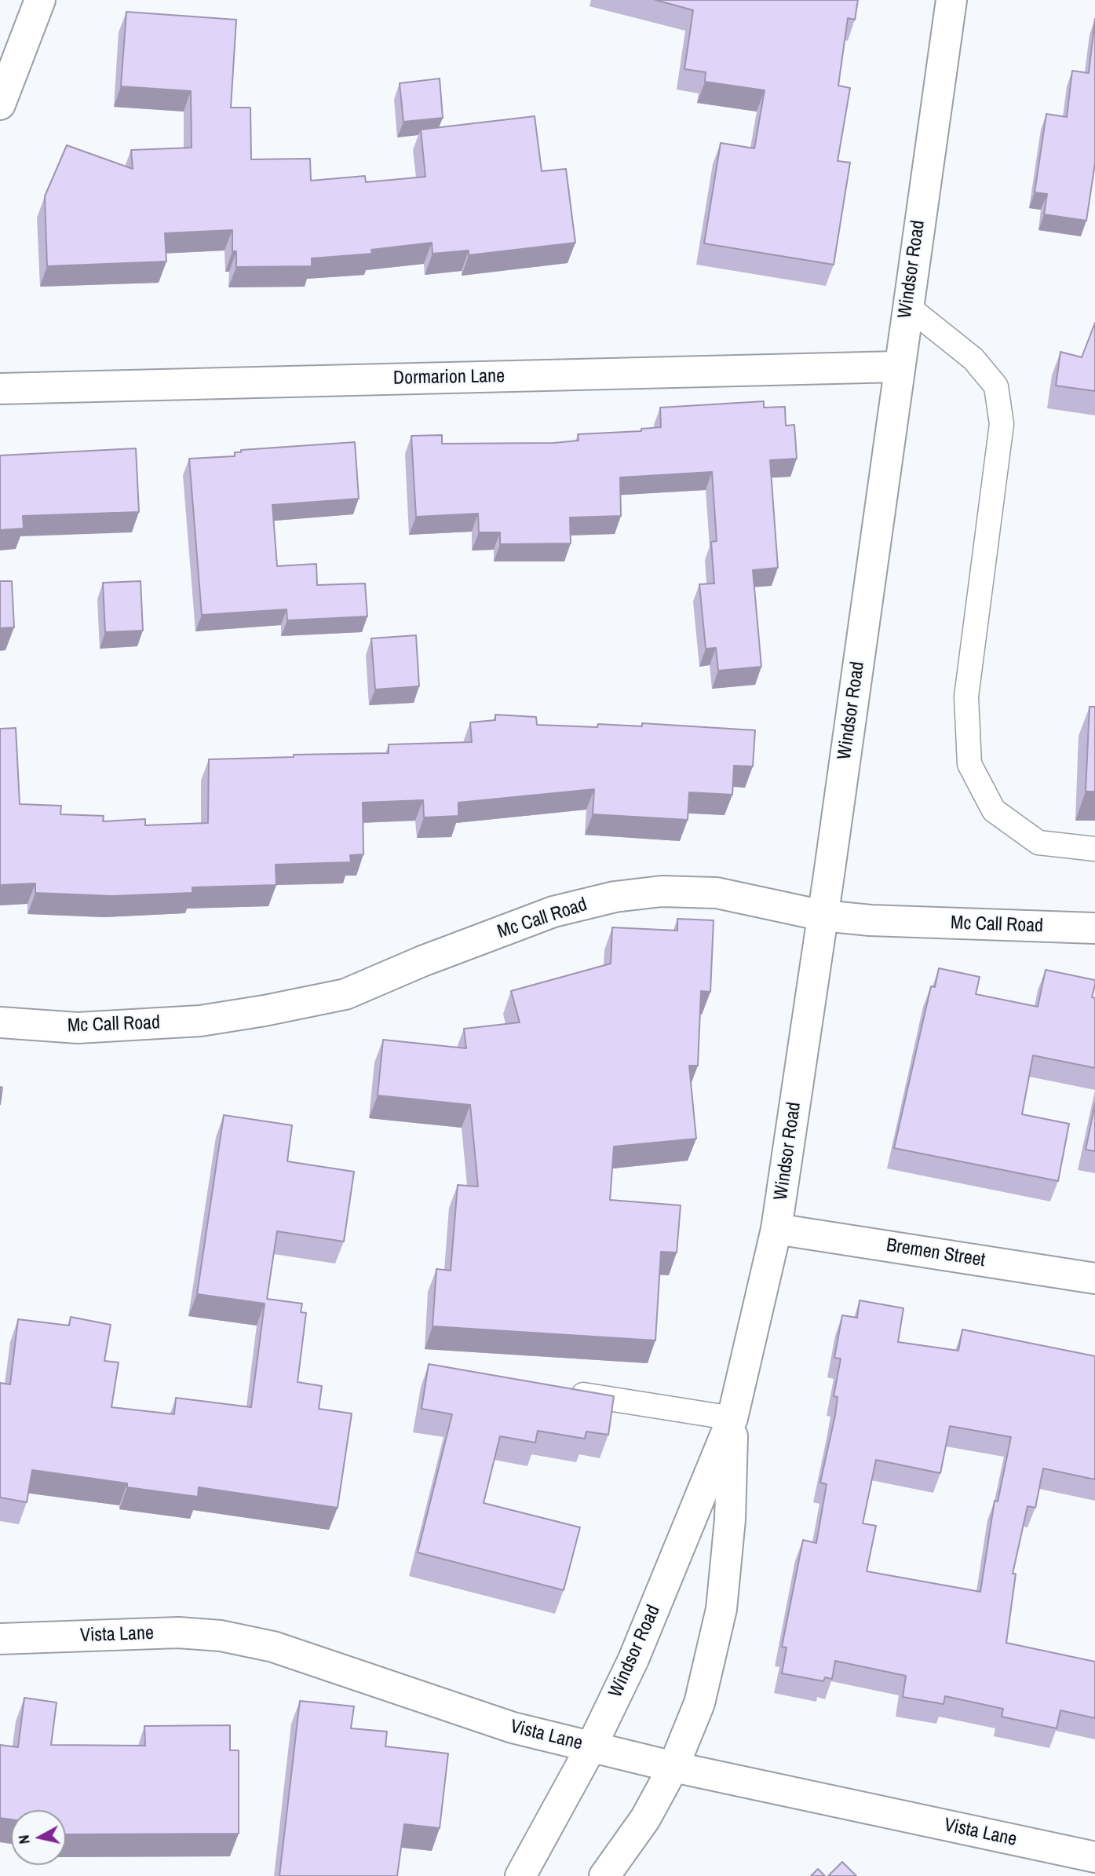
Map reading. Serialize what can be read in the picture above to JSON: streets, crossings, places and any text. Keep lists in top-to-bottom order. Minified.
{"streets":{"street":["Windsor Road","Dormarion Lane","Mc Call Road","Bremen Street","Vista Lane"]},"crossings":[["Windsor Road","Dormarion Lane"],["Windsor Road","Mc Call Road"],["Windsor Road","Bremen Street"],["Windsor Road","Vista Lane"]],"north":"left"}
